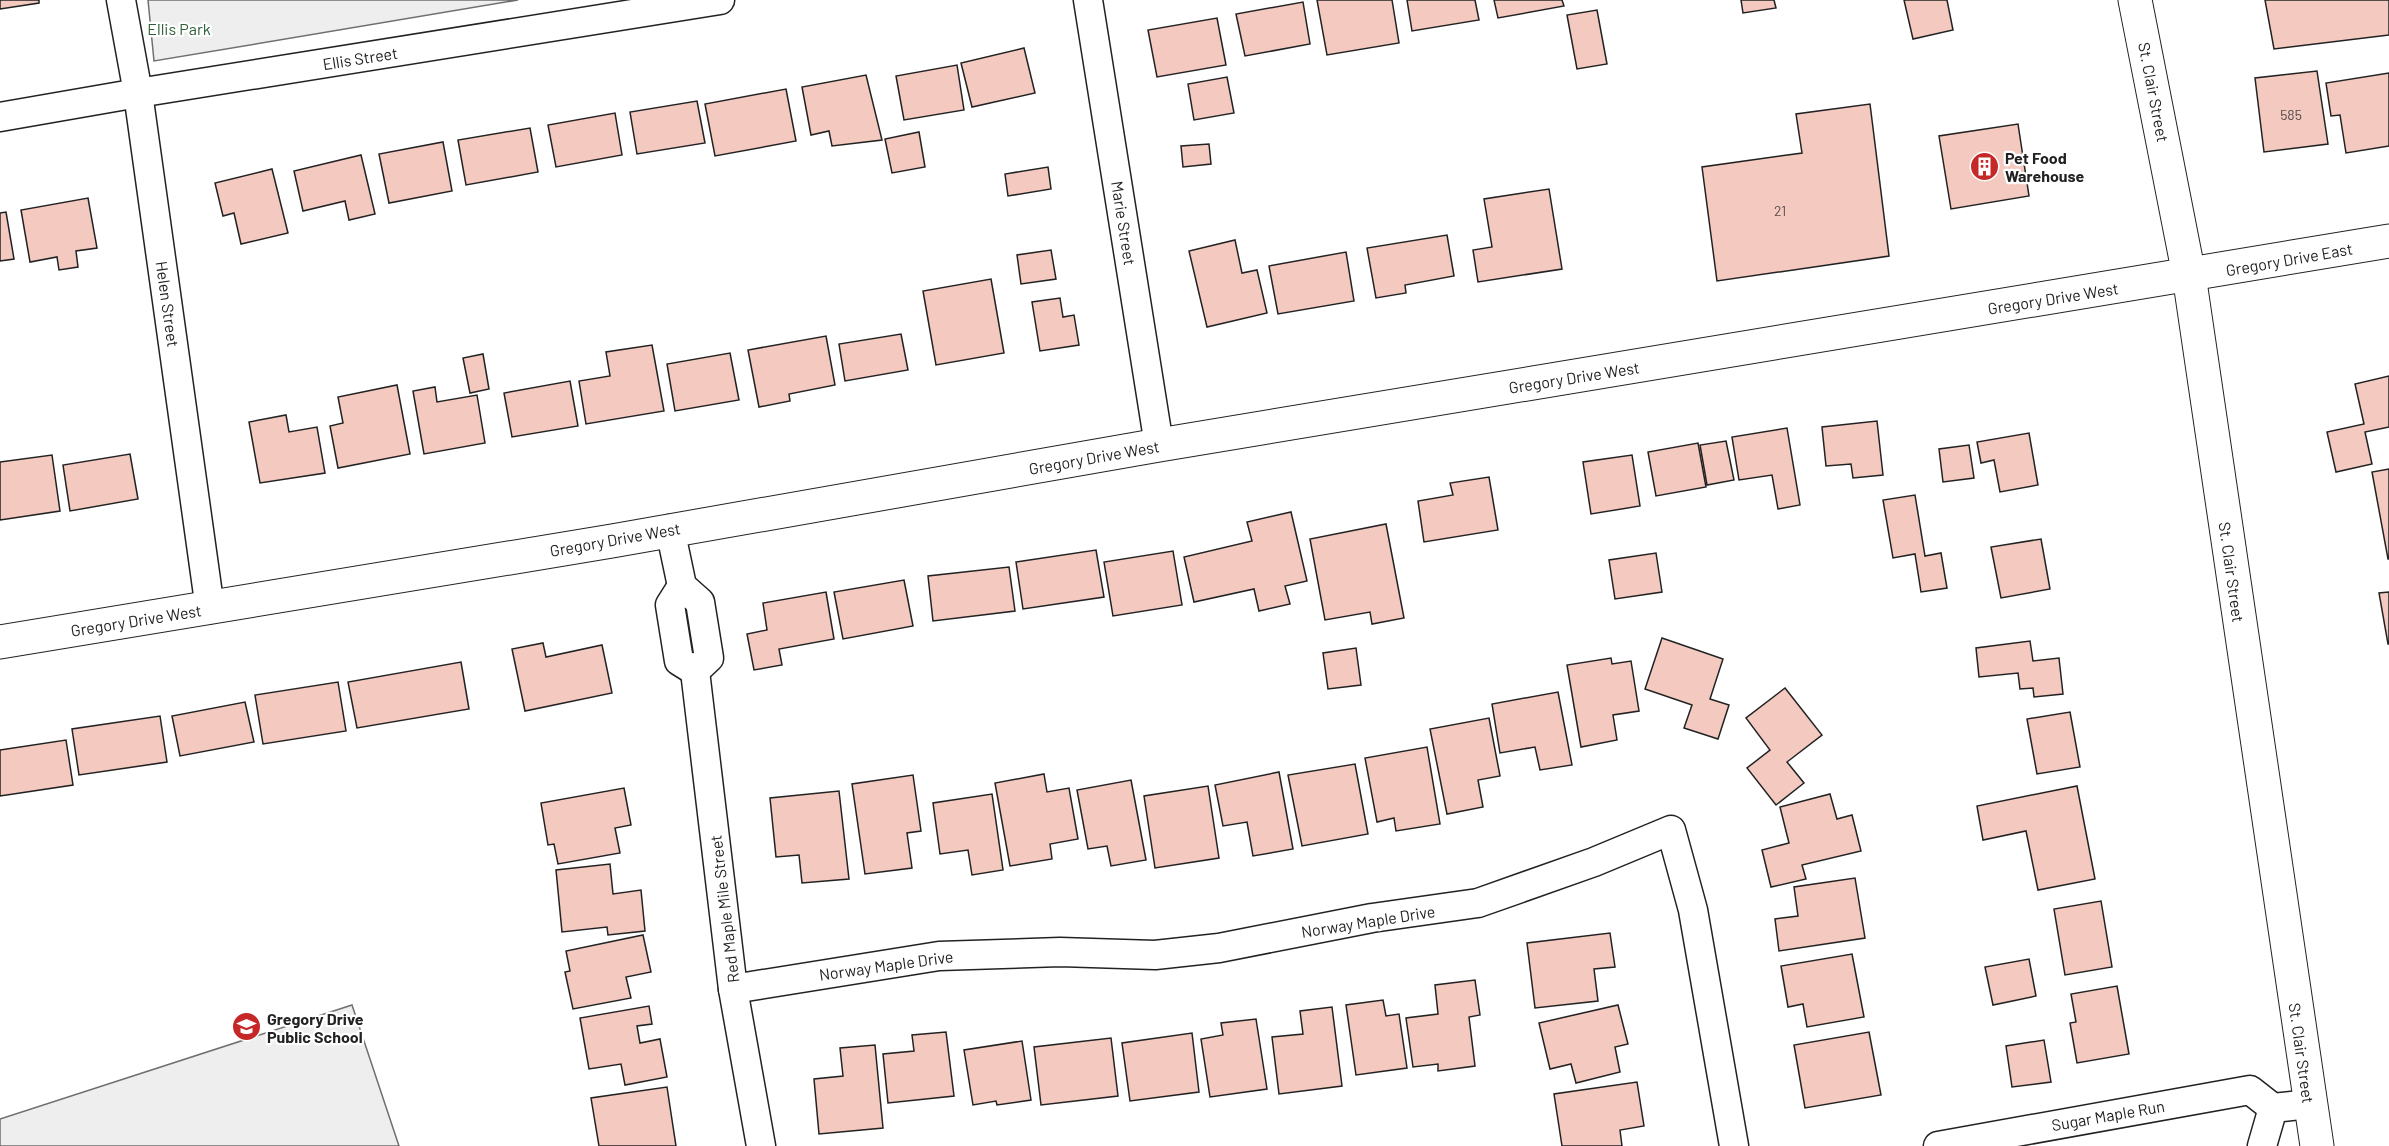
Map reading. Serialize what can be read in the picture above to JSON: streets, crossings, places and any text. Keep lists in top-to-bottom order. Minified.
{"streets":{"street":["Ellis Street","St. Clair Street","Marie Street","Gregory Drive East","Gregory Drive West","Helen Street","Red Maple Mile Street","Norway Maple Drive","Sugar Maple Run"]},"crossings":[["Ellis Street","Helen Street"],["St. Clair Street","Gregory Drive East"],["St. Clair Street","Gregory Drive West"],["Marie Street","Gregory Drive West"],["Gregory Drive East","Gregory Drive West"],["Gregory Drive West","Helen Street"],["Gregory Drive West","Red Maple Mile Street"],["Red Maple Mile Street","Norway Maple Drive"]],"parks":["Ellis Park"],"places":{"building":["Pet Food Warehouse"],"school or university":["Gregory Drive Public School"]},"house_numbers":["585","21"]}
